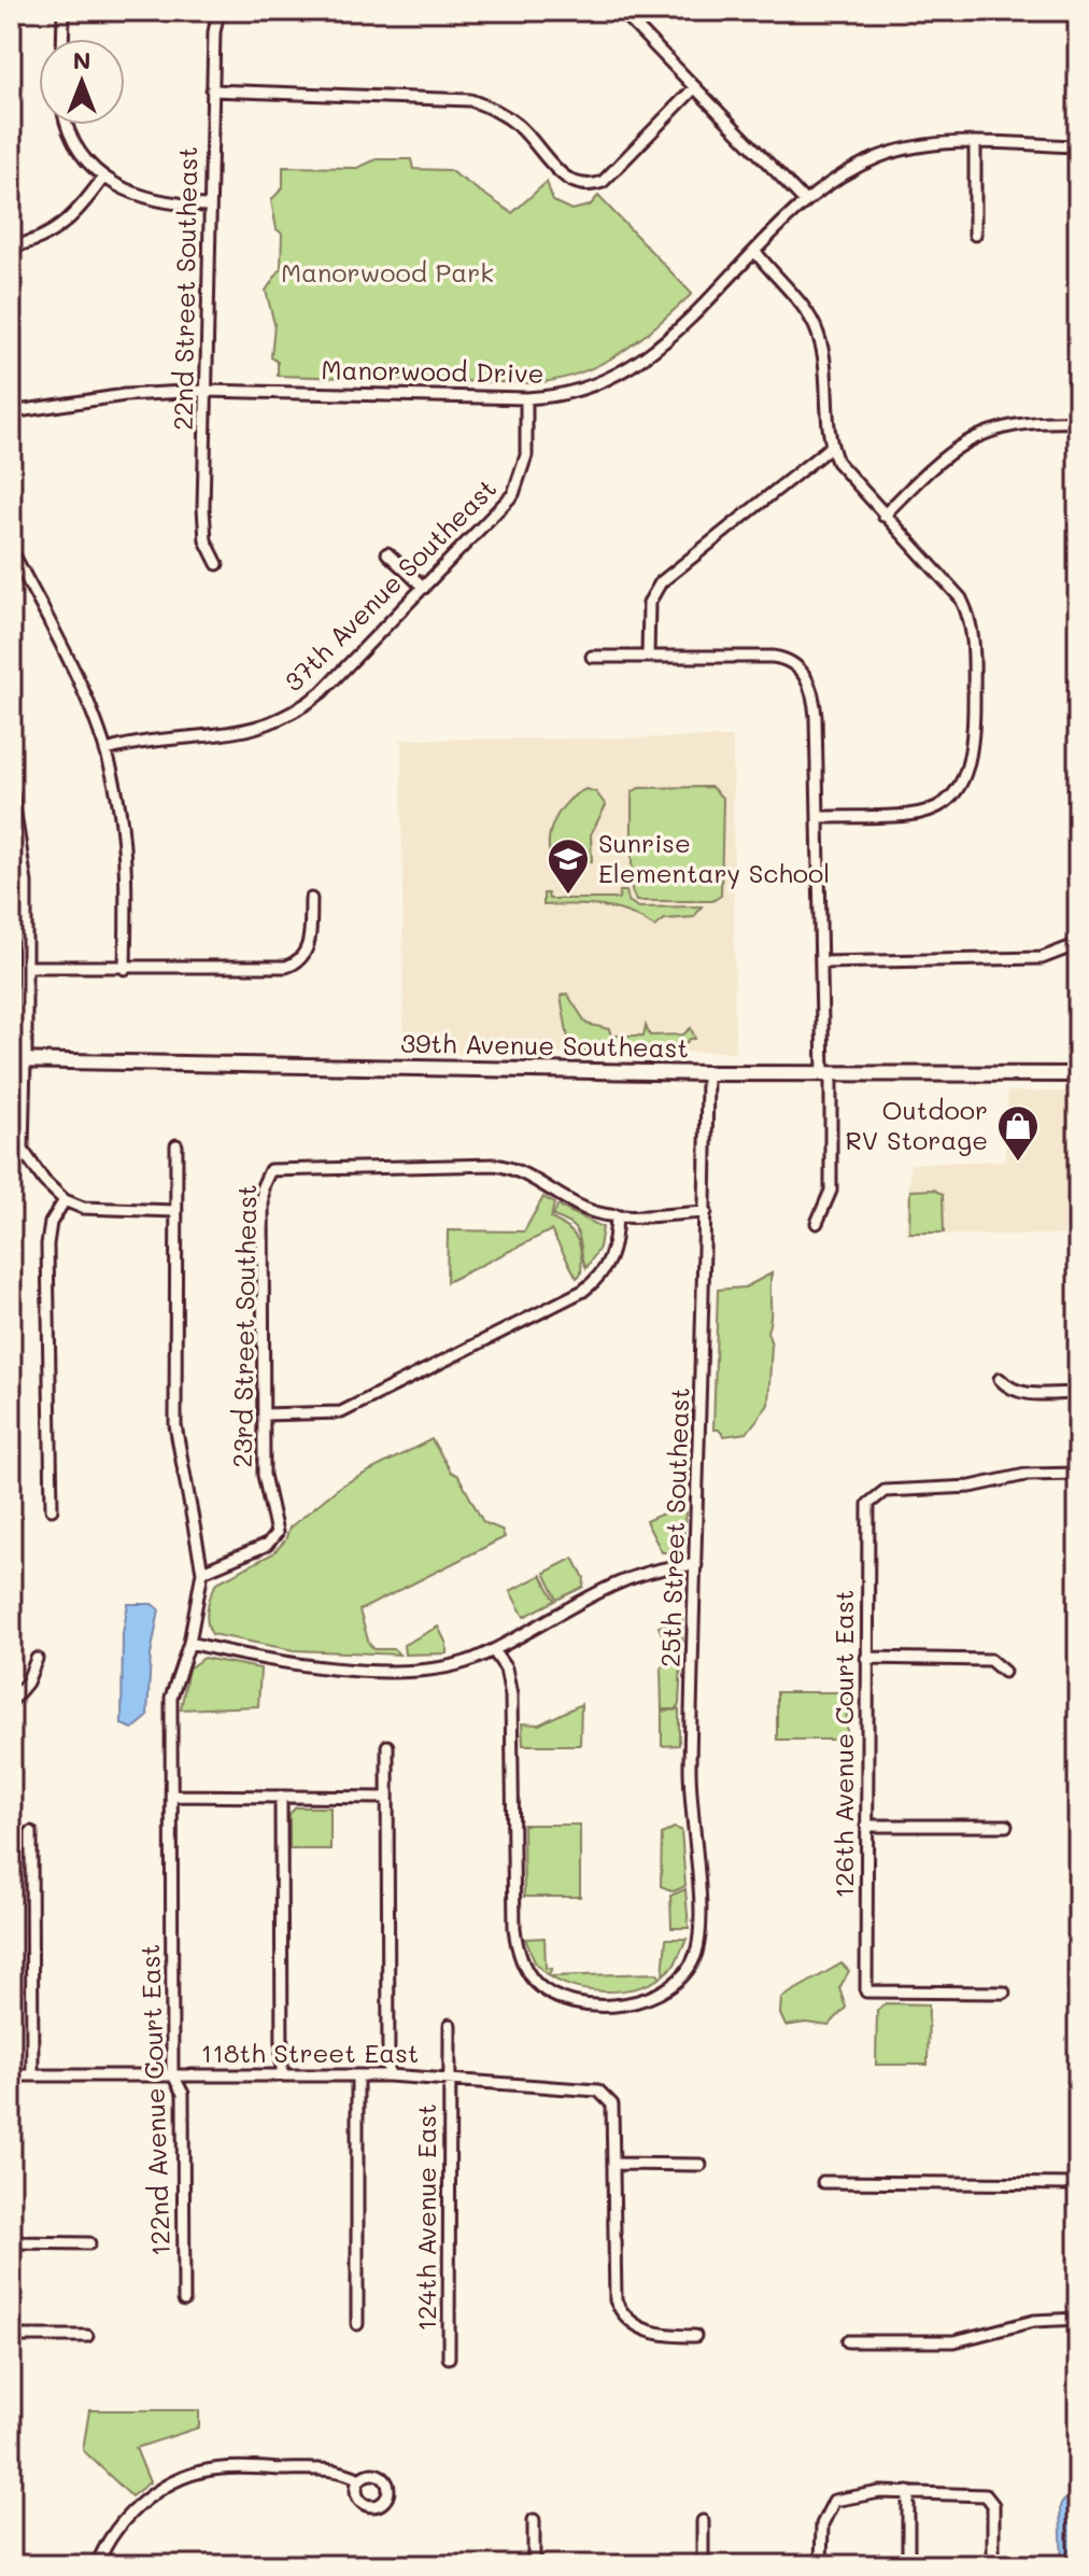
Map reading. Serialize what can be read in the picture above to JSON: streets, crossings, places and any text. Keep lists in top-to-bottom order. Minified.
{"streets":{"main road":["39th Avenue Southeast"],"street":["22nd Street Southeast","Manorwood Drive","37th Avenue Southeast","23rd Street Southeast","25th Street Southeast","126th Avenue Court East","118th Street East","122nd Avenue Court East","124th Avenue East"]},"crossings":[["22nd Street Southeast","Manorwood Drive"],["Manorwood Drive","37th Avenue Southeast"],["39th Avenue Southeast","25th Street Southeast"],["118th Street East","122nd Avenue Court East"],["118th Street East","124th Avenue East"]],"parks":["Manorwood Park"],"places":{"school or university":["Sunrise Elementary School"],"shop":["Outdoor RV Storage"]},"north":"top"}
